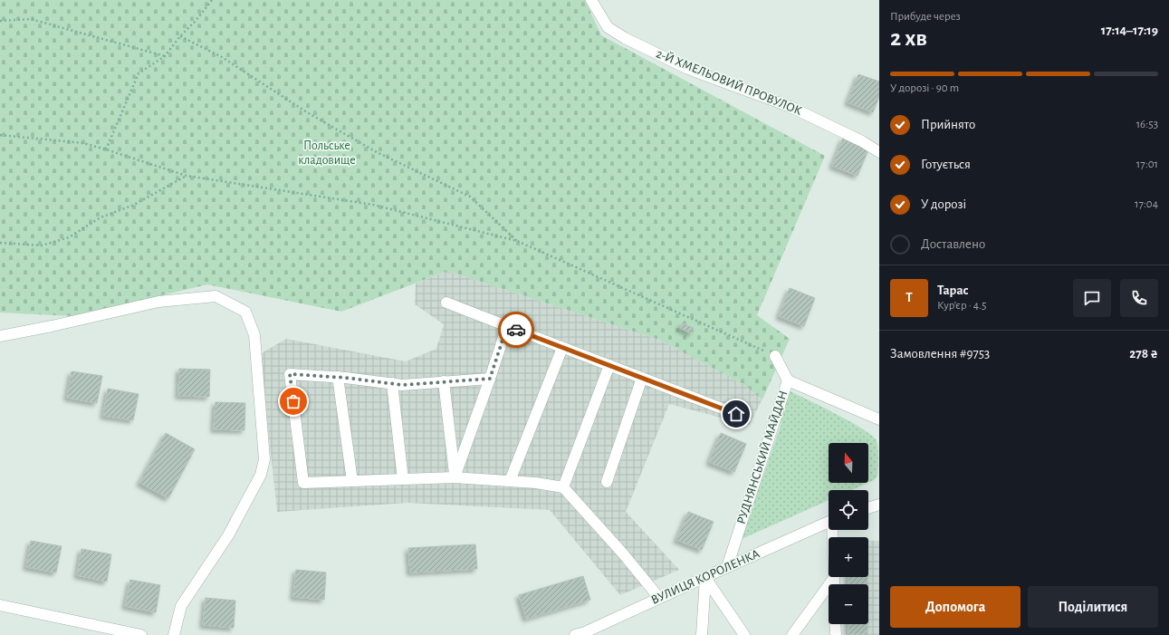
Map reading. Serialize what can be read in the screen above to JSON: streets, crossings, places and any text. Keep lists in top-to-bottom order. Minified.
{"streets":{"street":["2-Й ХМЕЛЬОВИЙ ПРОВУЛОК","РУДНЯНСЬКИЙ МАЙДАН","ВУЛИЦЯ КОРОЛЕНКА"]},"crossings":[["РУДНЯНСЬКИЙ МАЙДАН","ВУЛИЦЯ КОРОЛЕНКА"]],"parks":["Польське кладовище"],"north":"top","page":{"heading":["2 хв","Прибуде через","17:14–17:19"],"panel":["Тарас","Кур’єр · 4.5","Замовлення #9753","278 ₴"],"bar":"У дорозі · 90 m","list":[["Прийнято","16:53"],["Готується","17:01"],["У дорозі","17:04"],"Доставлено"],"round":"Т","map_buttons":["+","−"],"buttons":["Допомога","Поділитися"]}}
